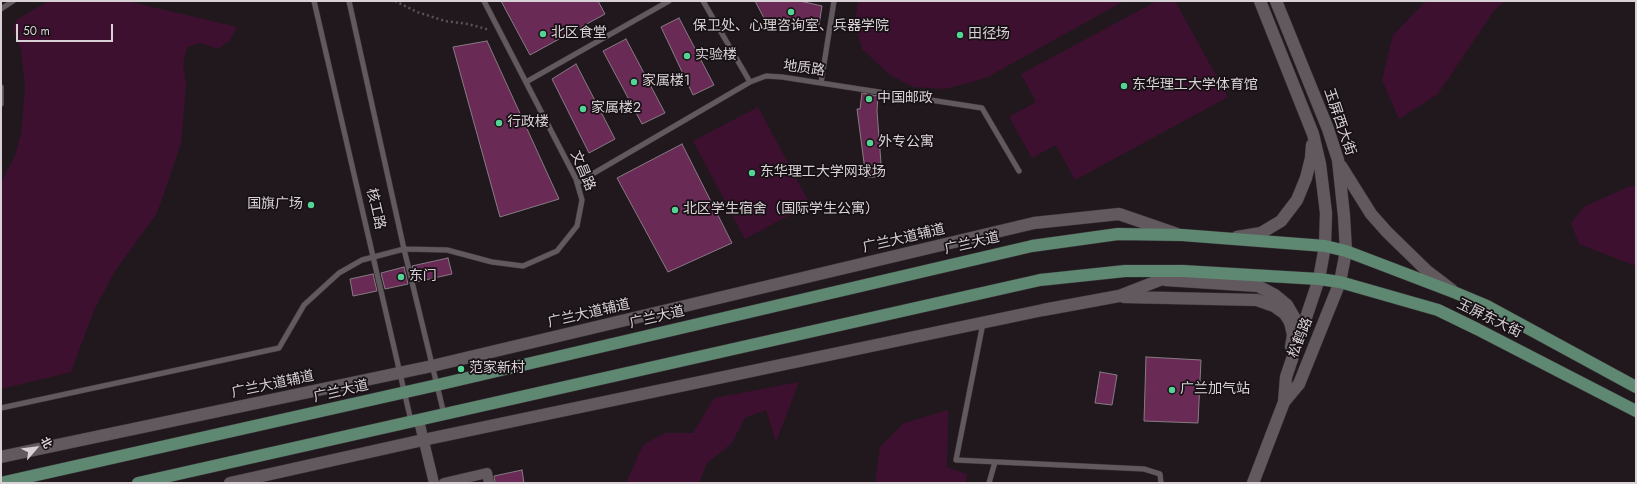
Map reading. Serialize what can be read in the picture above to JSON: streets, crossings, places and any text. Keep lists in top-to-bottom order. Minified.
{"streets":{"main road":["玉屏西大街","广兰大道辅道","广兰大道","玉屏东大街","松鹤路"],"lane":["地质路","文昌路","核工路"]},"crossings":[["地质路","文昌路"],["玉屏西大街","广兰大道"],["玉屏西大街","玉屏东大街"],["玉屏西大街","松鹤路"],["文昌路","核工路"],["核工路","广兰大道辅道"],["核工路","广兰大道"],["广兰大道辅道","广兰大道"],["广兰大道","玉屏东大街"],["玉屏东大街","松鹤路"]],"places":["保卫处、心理咨询室、兵器学院","北区食堂","田径场","实验楼","家属楼1","东华理工大学体育馆","中国邮政","家属楼2","行政楼","外专公寓","东华理工大学网球场","国旗广场","北区学生宿舍（国际学生公寓）","东门","范家新村","广兰加气站"],"scale_bar":"50 m","north":"top right"}
